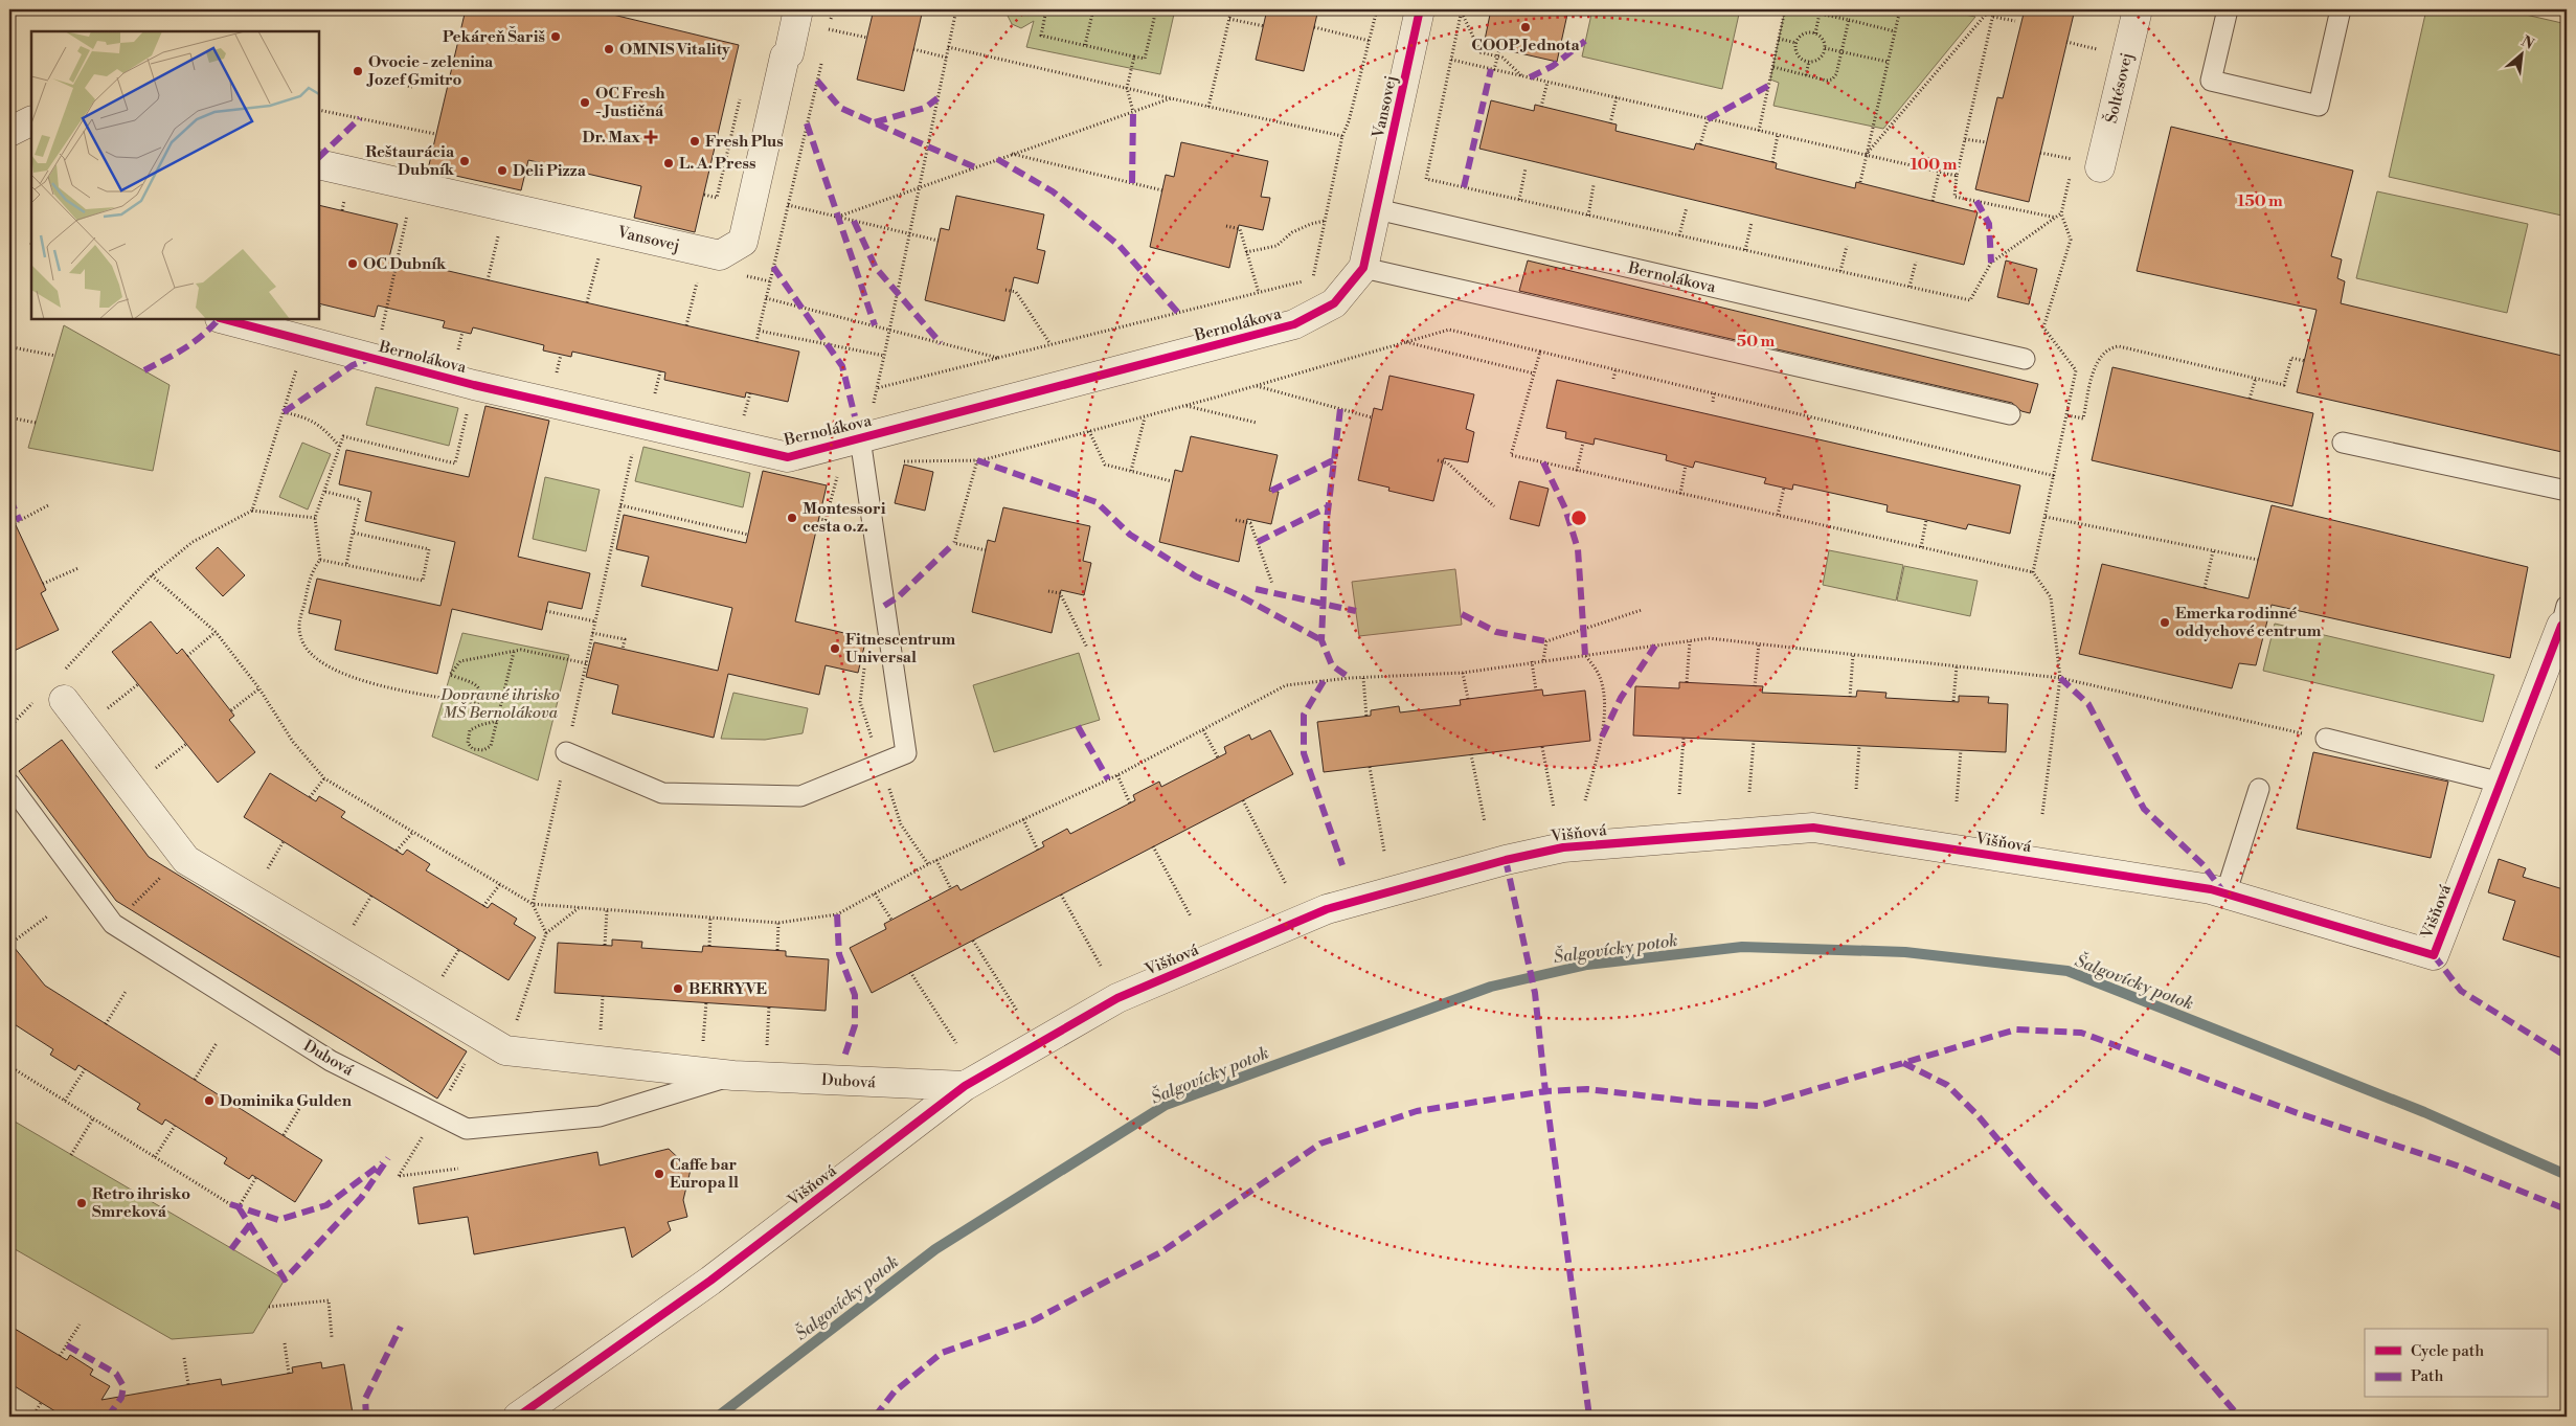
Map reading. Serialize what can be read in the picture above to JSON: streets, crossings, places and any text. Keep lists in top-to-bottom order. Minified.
{"streets":{"street":["Šoltésovej","Vansovej","Bernolákova","Višňová","Dubová"]},"crossings":[["Vansovej","Bernolákova"],["Višňová","Dubová"]],"water":["Šalgovícky potok"],"parks":["Dopravné ihrisko MŠ Bernolákova"],"places":{"other":["COOP Jednota","Pekáreň Šariš","OMNIS Vitality","Ovocie - zelenina Jozef Gmitro","OC Fresh - Justičná","Fresh Plus","Reštaurácia Dubník","L. A. Press","Deli Pizza","OC Dubník","Montessori cesta o.z.","Emerka rodinné oddychové centrum","Fitnescentrum Universal","BERRYVE","Dominika Gulden","Caffe bar Europa ll","Retro ihrisko Smreková"],"health":["Dr. Max"]},"legend":["Cycle path","Path"],"north":"top right","rings":["100 m","150 m","50 m"]}
